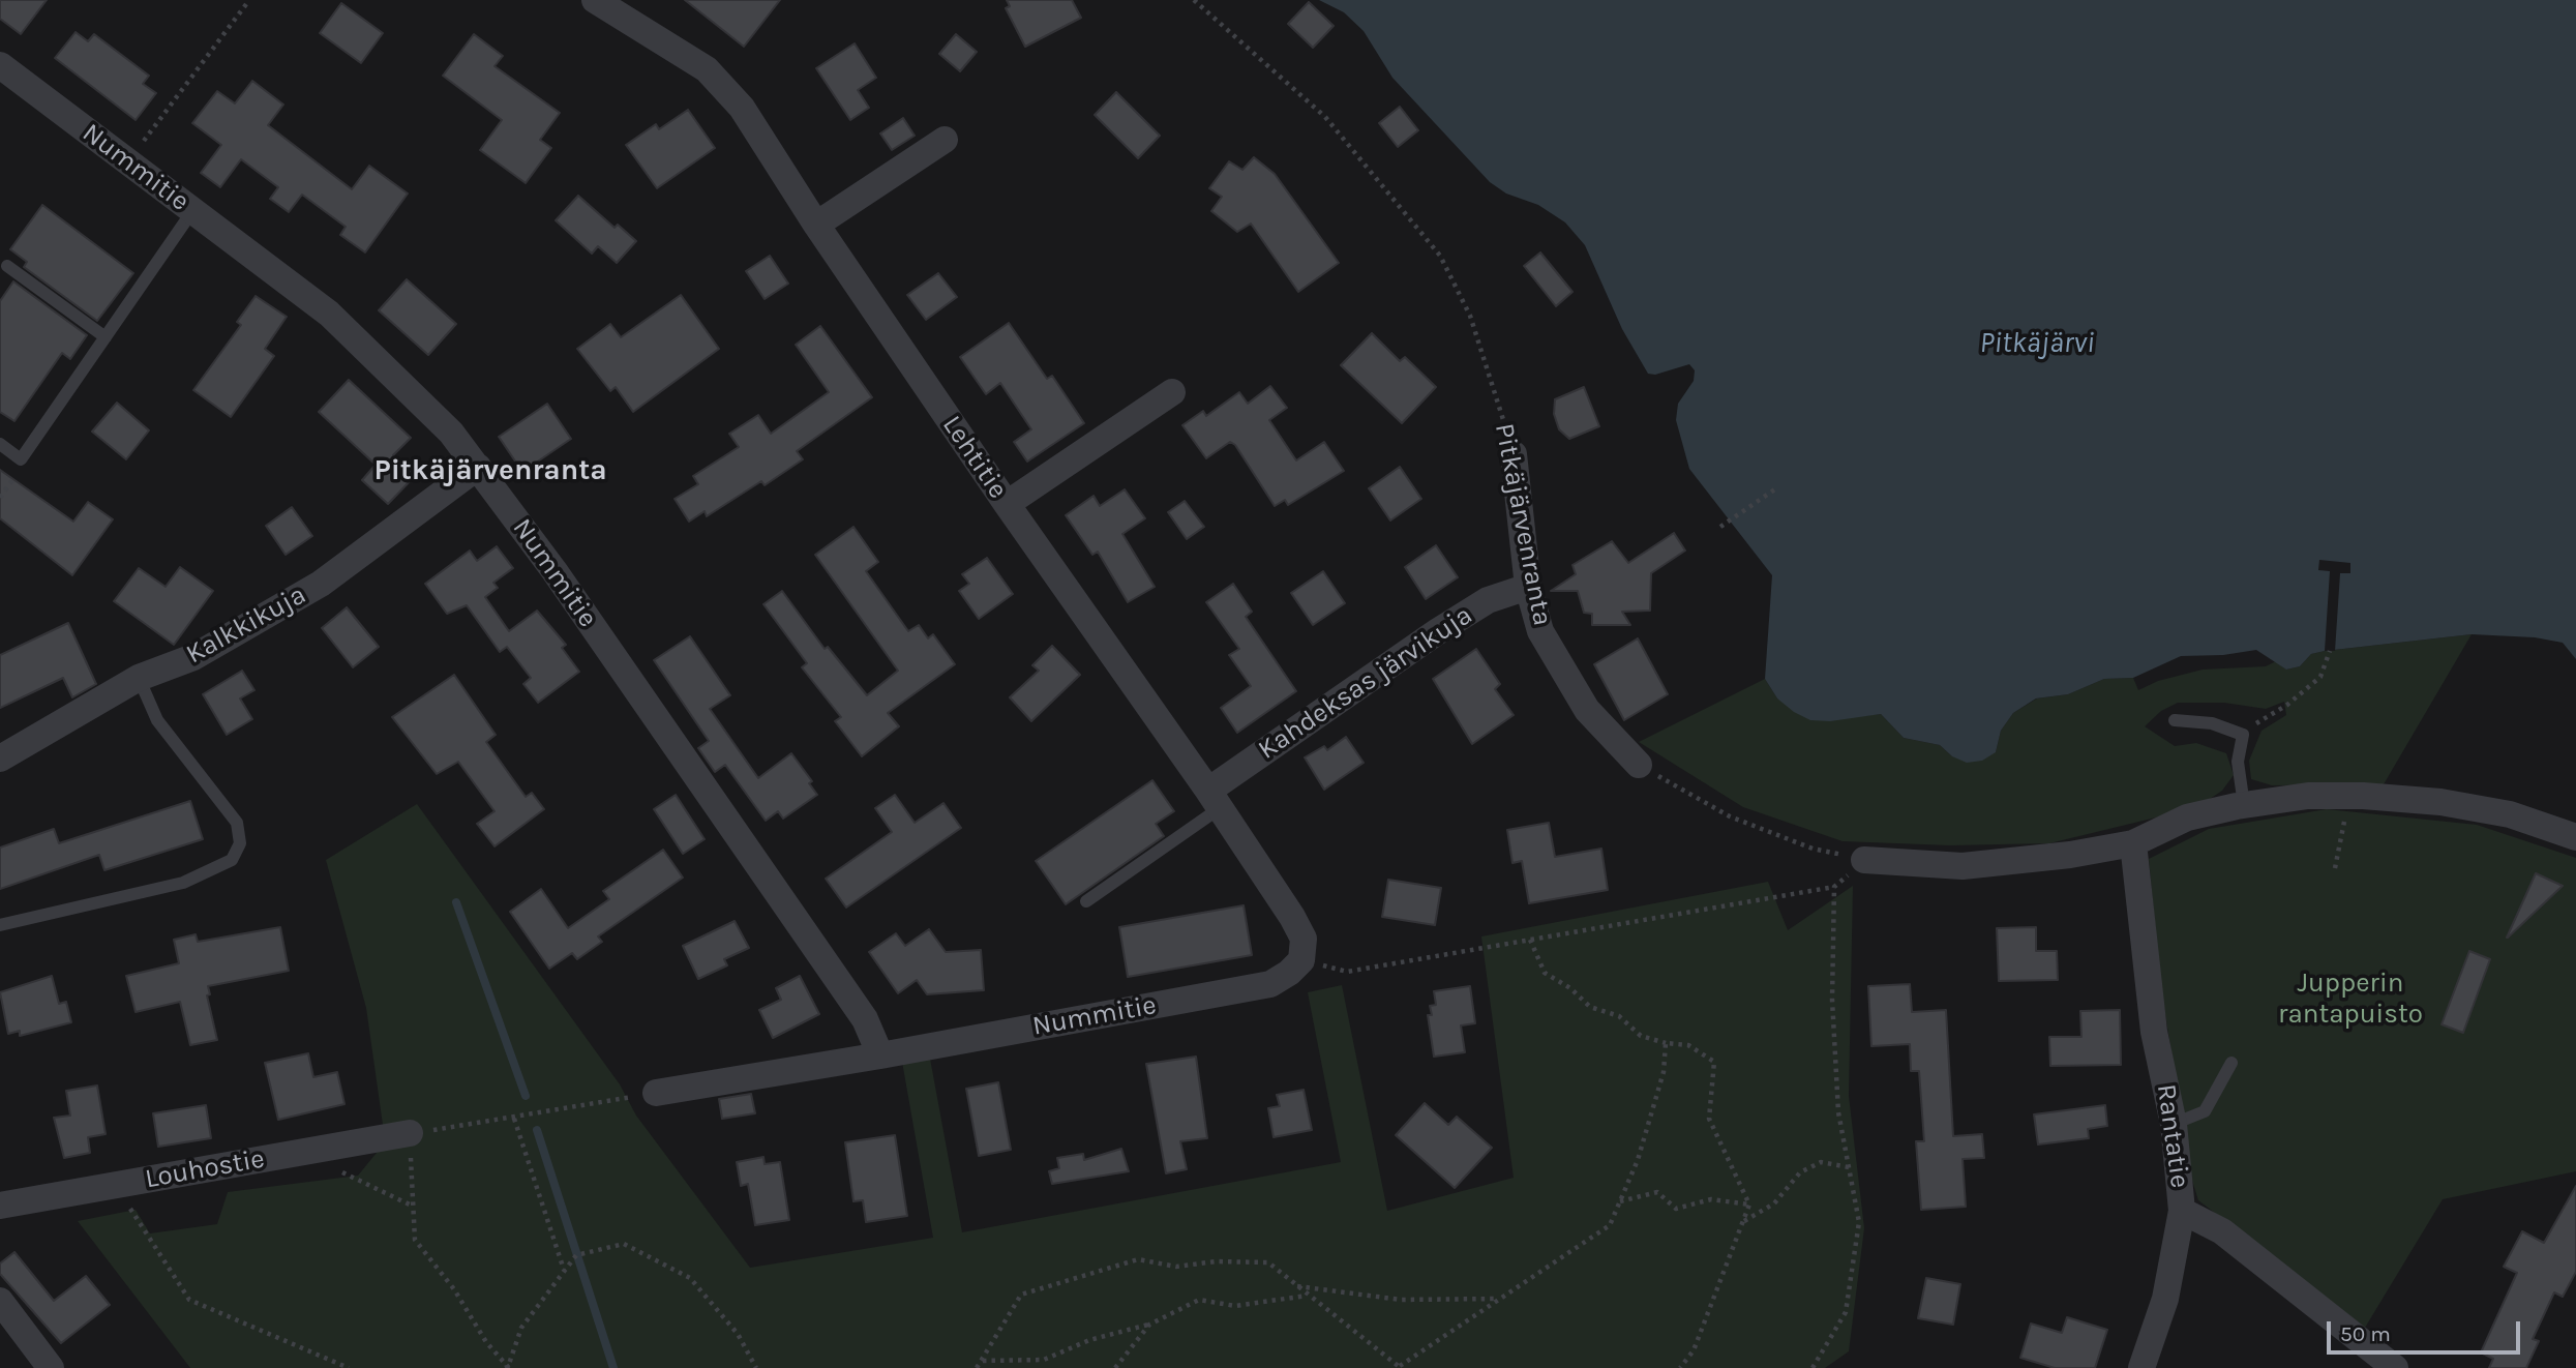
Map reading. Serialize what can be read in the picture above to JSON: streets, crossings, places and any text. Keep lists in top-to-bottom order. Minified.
{"streets":{"street":["Nummitie","Lehtitie","Pitkäjärvenranta","Kalkkikuja","Kahdeksas järvikuja","Rantatie","Louhostie"]},"crossings":[["Nummitie","Lehtitie"],["Nummitie","Kalkkikuja"],["Lehtitie","Kahdeksas järvikuja"],["Pitkäjärvenranta","Kahdeksas järvikuja"]],"districts":["Pitkäjärvenranta"],"water":["Pitkäjärvi"],"parks":["Jupperin rantapuisto"],"scale_bar":"50 m"}
